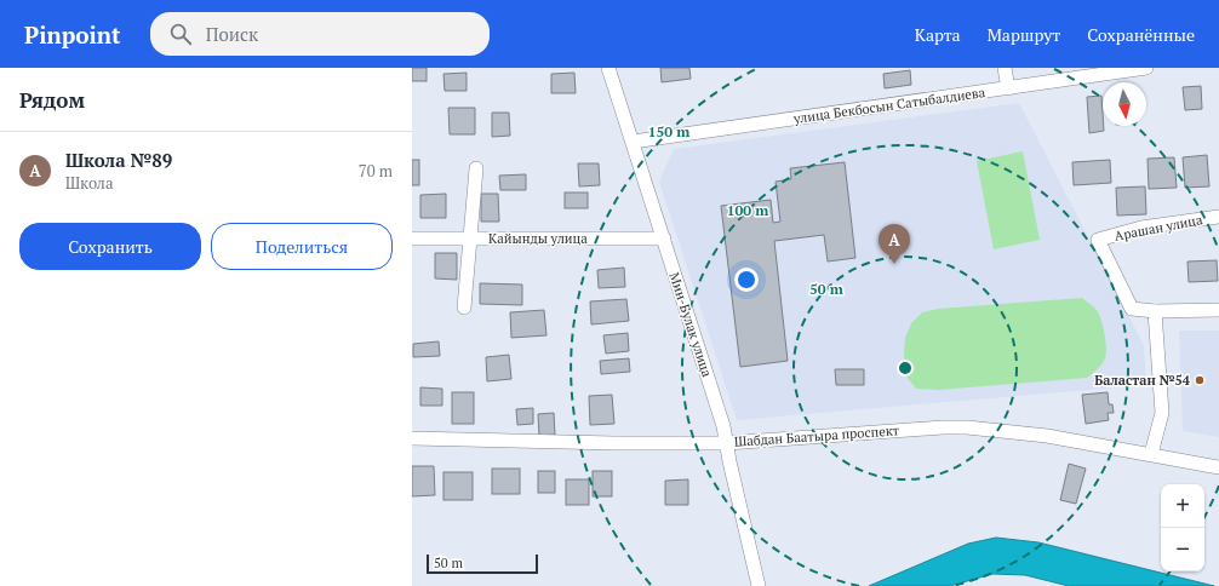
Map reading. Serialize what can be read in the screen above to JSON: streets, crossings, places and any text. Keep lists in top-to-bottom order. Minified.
{"streets":{"street":["улица Бекбосын Сатыбалдиева","Арашан улица","Кайынды улица","Мин-Булак улица","Шабдан Баатыра проспект"]},"crossings":[["улица Бекбосын Сатыбалдиева","Мин-Булак улица"],["Кайынды улица","Мин-Булак улица"],["Мин-Булак улица","Шабдан Баатыра проспект"]],"places":["Баластан №54"],"scale_bar":"50 m","north":"bottom","page":{"header":"Pinpoint","search":"Поиск","nav":["Карта","Маршрут","Сохранённые"],"heading":"Рядом","list":[{"mark":"A","name":"Школа №89","note":"Школа","value":"70 m"}],"buttons":["Сохранить","Поделиться"],"pins":"A","map_buttons":["+","−"],"scale":"50 m"},"rings":["150 m","100 m","50 m"]}
